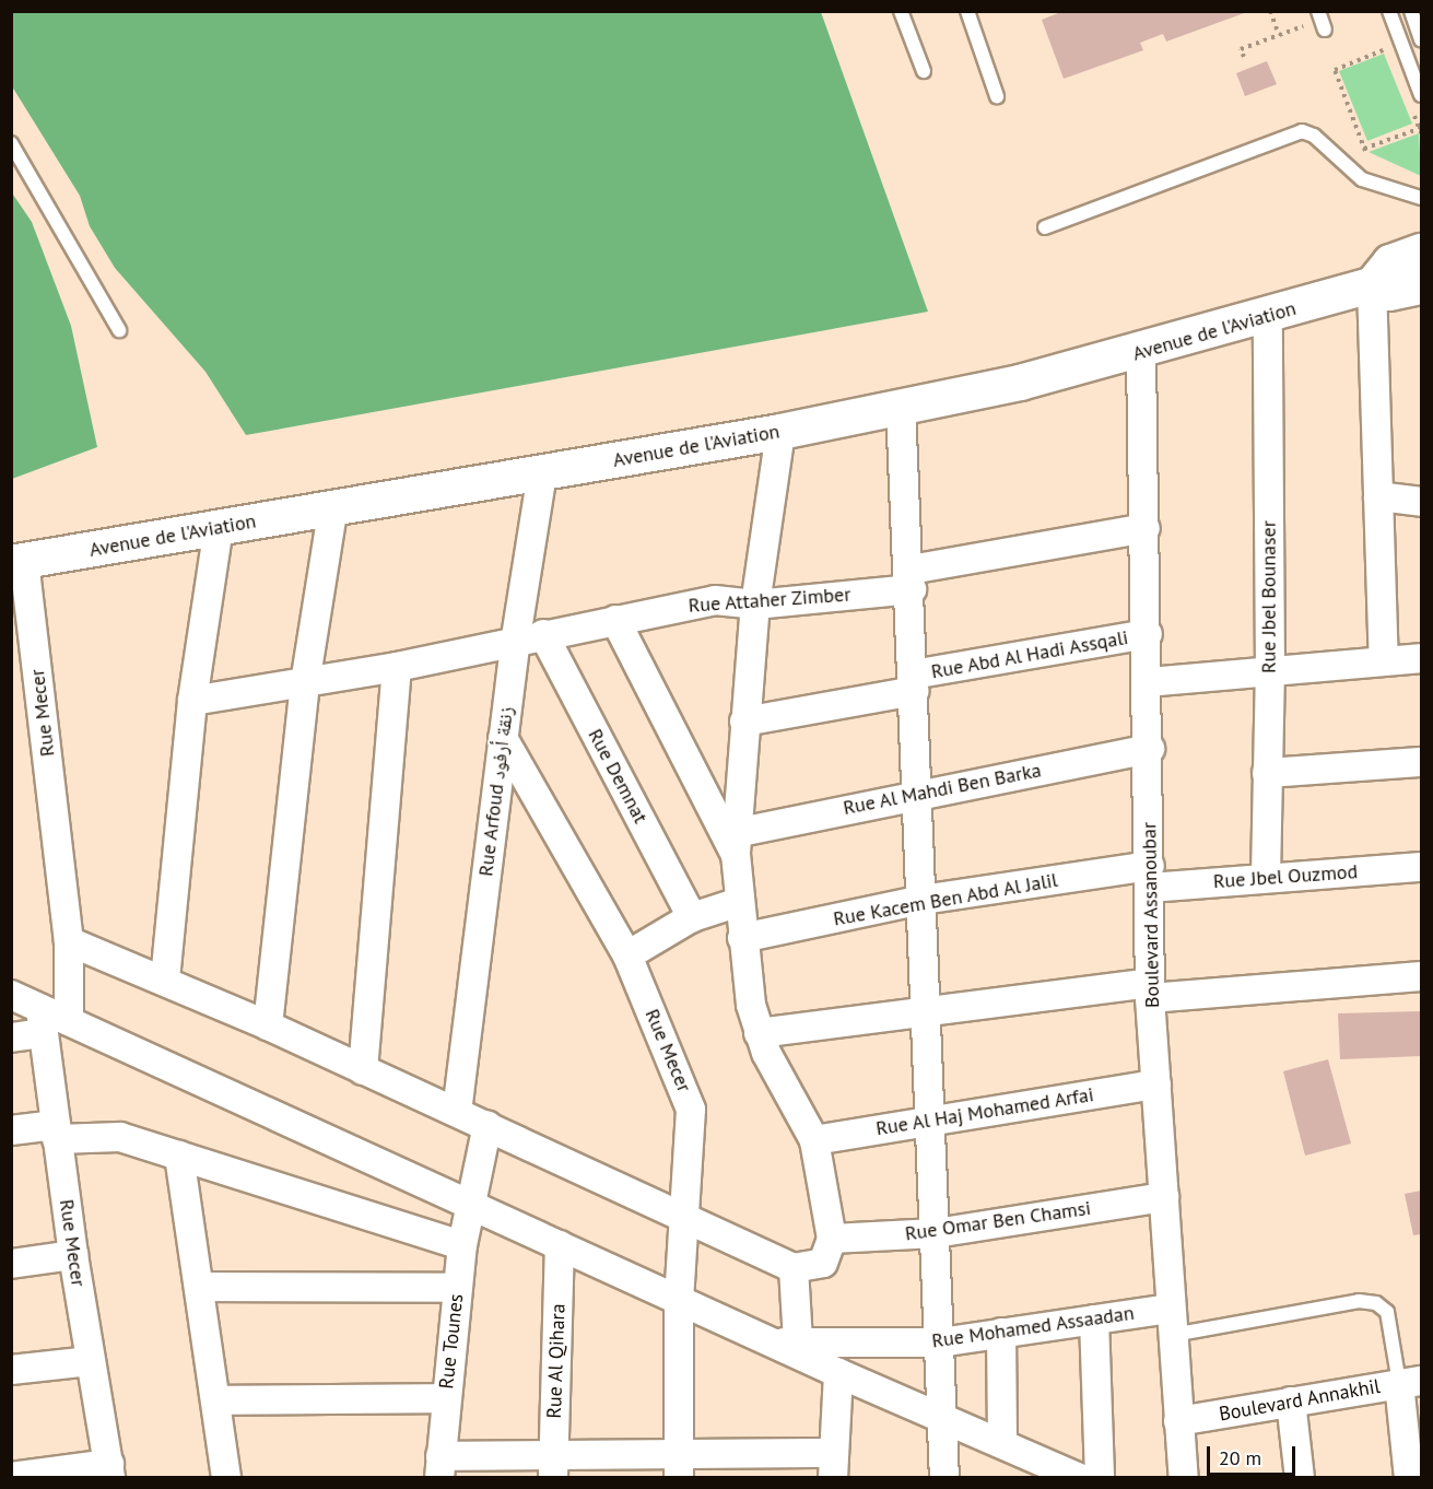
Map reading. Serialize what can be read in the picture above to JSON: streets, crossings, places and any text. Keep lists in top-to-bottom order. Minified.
{"streets":{"street":["Avenue de l'Aviation","Rue Jbel Bounaser","Rue Attaher Zimber","Rue Abd Al Hadi Assqali","Rue Mecer","Rue Demnat","Rue Al Mahdi Ben Barka","Rue Arfoud زنقة أرفود","Rue Jbel Ouzmod","Rue Kacem Ben Abd Al Jalil","Boulevard Assanoubar","Rue Al Haj Mohamed Arfai","Rue Omar Ben Chamsi","Rue Mohamed Assaadan","Rue Tounes","Rue Al Qihara","Boulevard Annakhil"]},"crossings":[["Avenue de l'Aviation","Rue Jbel Bounaser"],["Avenue de l'Aviation","Rue Mecer"],["Avenue de l'Aviation","Rue Arfoud زنقة أرفود"],["Avenue de l'Aviation","Boulevard Assanoubar"],["Rue Jbel Bounaser","Rue Jbel Ouzmod"],["Rue Attaher Zimber","Rue Demnat"],["Rue Attaher Zimber","Rue Arfoud زنقة أرفود"],["Rue Attaher Zimber","Boulevard Assanoubar"],["Rue Abd Al Hadi Assqali","Boulevard Assanoubar"],["Rue Mecer","Rue Arfoud زنقة أرفود"],["Rue Al Mahdi Ben Barka","Boulevard Assanoubar"],["Rue Jbel Ouzmod","Rue Kacem Ben Abd Al Jalil"],["Rue Jbel Ouzmod","Boulevard Assanoubar"],["Rue Kacem Ben Abd Al Jalil","Boulevard Assanoubar"],["Boulevard Assanoubar","Rue Al Haj Mohamed Arfai"],["Boulevard Assanoubar","Rue Omar Ben Chamsi"],["Boulevard Assanoubar","Rue Mohamed Assaadan"],["Boulevard Assanoubar","Boulevard Annakhil"]],"scale_bar":"20 m"}
